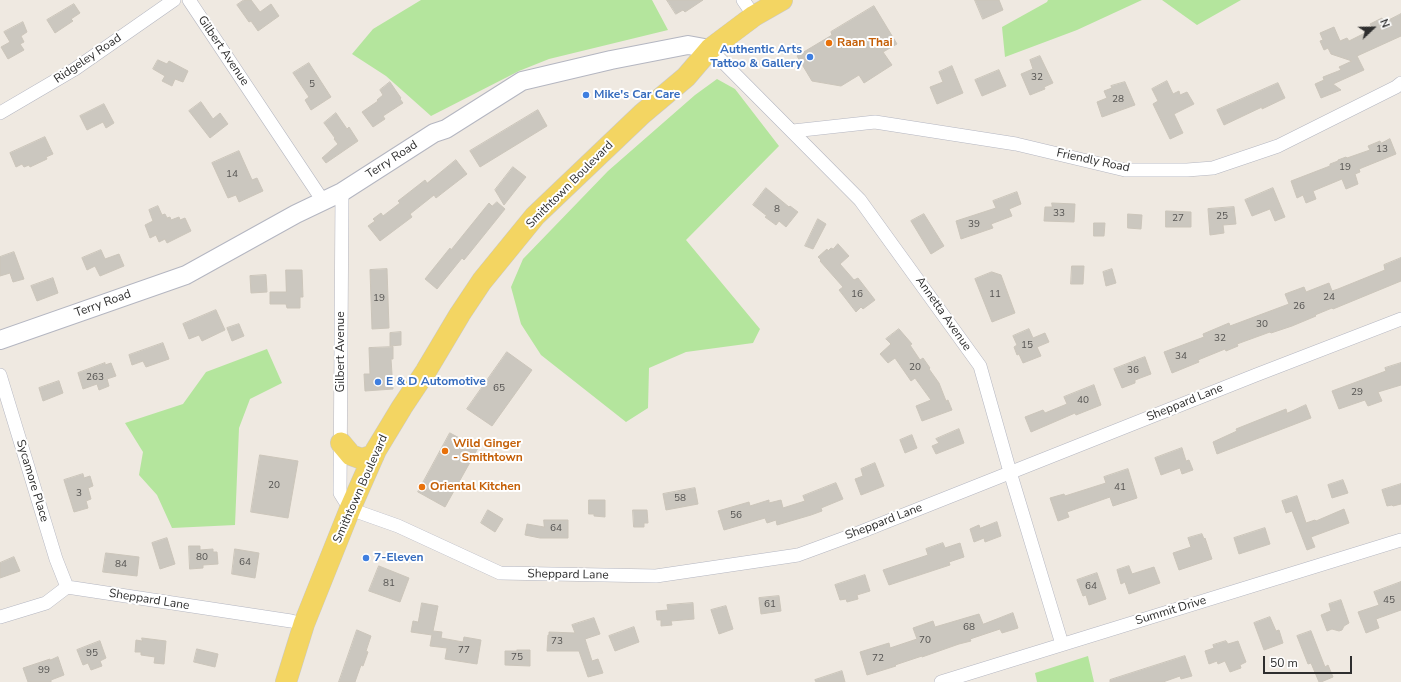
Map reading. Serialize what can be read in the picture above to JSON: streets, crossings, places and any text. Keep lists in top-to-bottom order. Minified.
{"streets":{"main road":["Smithtown Boulevard"],"street":["Gilbert Avenue","Ridgeley Road","Terry Road","Friendly Road","Annetta Avenue","Sheppard Lane","Sycamore Place","Summit Drive"]},"crossings":[["Gilbert Avenue","Terry Road"],["Gilbert Avenue","Smithtown Boulevard"],["Gilbert Avenue","Sheppard Lane"],["Terry Road","Smithtown Boulevard"],["Terry Road","Annetta Avenue"],["Friendly Road","Annetta Avenue"],["Smithtown Boulevard","Annetta Avenue"],["Smithtown Boulevard","Sheppard Lane"],["Annetta Avenue","Sheppard Lane"],["Annetta Avenue","Summit Drive"],["Sheppard Lane","Sycamore Place"]],"places":["Raan Thai","Authentic Arts Tattoo & Gallery","Mike's Car Care","E & D Automotive","Wild Ginger - Smithtown","Oriental Kitchen","7-Eleven"],"house_numbers":["32","5","28","13","19","14","8","33","25","27","39","16","11","24","19","26","30","32","15","34","20","36","263","65","29","40","20","41","3","58","56","64","80","64","84","81","64","45","61","68","70","73","77","95","75","72","99"],"scale_bar":"50 m","north":"right"}
